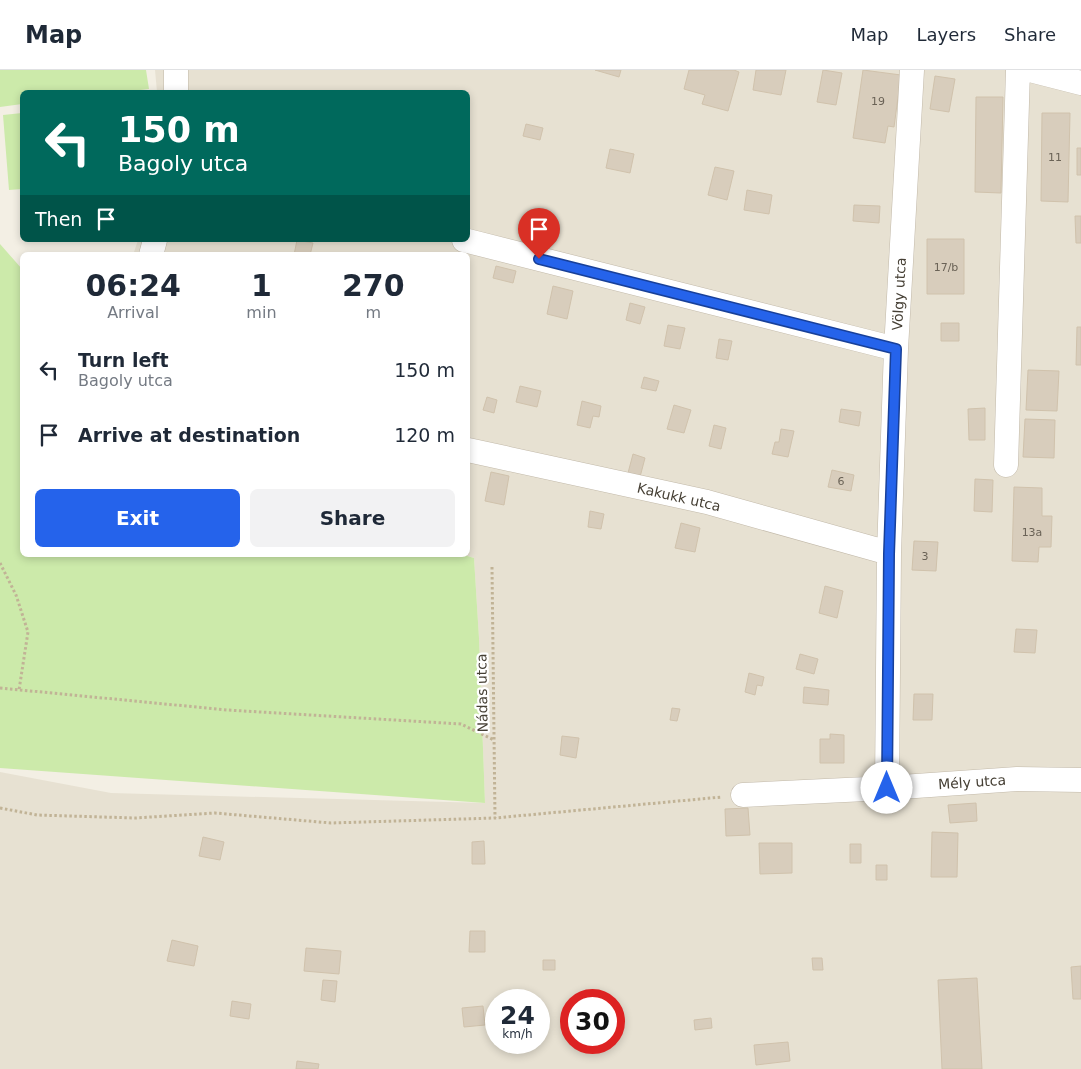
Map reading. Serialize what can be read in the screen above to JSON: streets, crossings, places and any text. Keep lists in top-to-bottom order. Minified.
{"streets":{"street":["Völgy utca","Kakukk utca","Mély utca"],"path":["Nádas utca"]},"crossings":[["Völgy utca","Kakukk utca"],["Völgy utca","Mély utca"]],"house_numbers":["19","11","17/b","6","13a","3"],"page":{"header":"Map","nav":["Map","Layers","Share"],"turn":["150 m","Bagoly utca"],"then":"Then","eta":["06:24","Arrival","1","min","270","m"],"list":[{"name":"Turn left","note":"Bagoly utca","value":"150 m"},{"name":"Arrive at destination","value":"120 m"}],"buttons":["Exit","Share"],"speed":"24 km/h","limit":"30"}}
